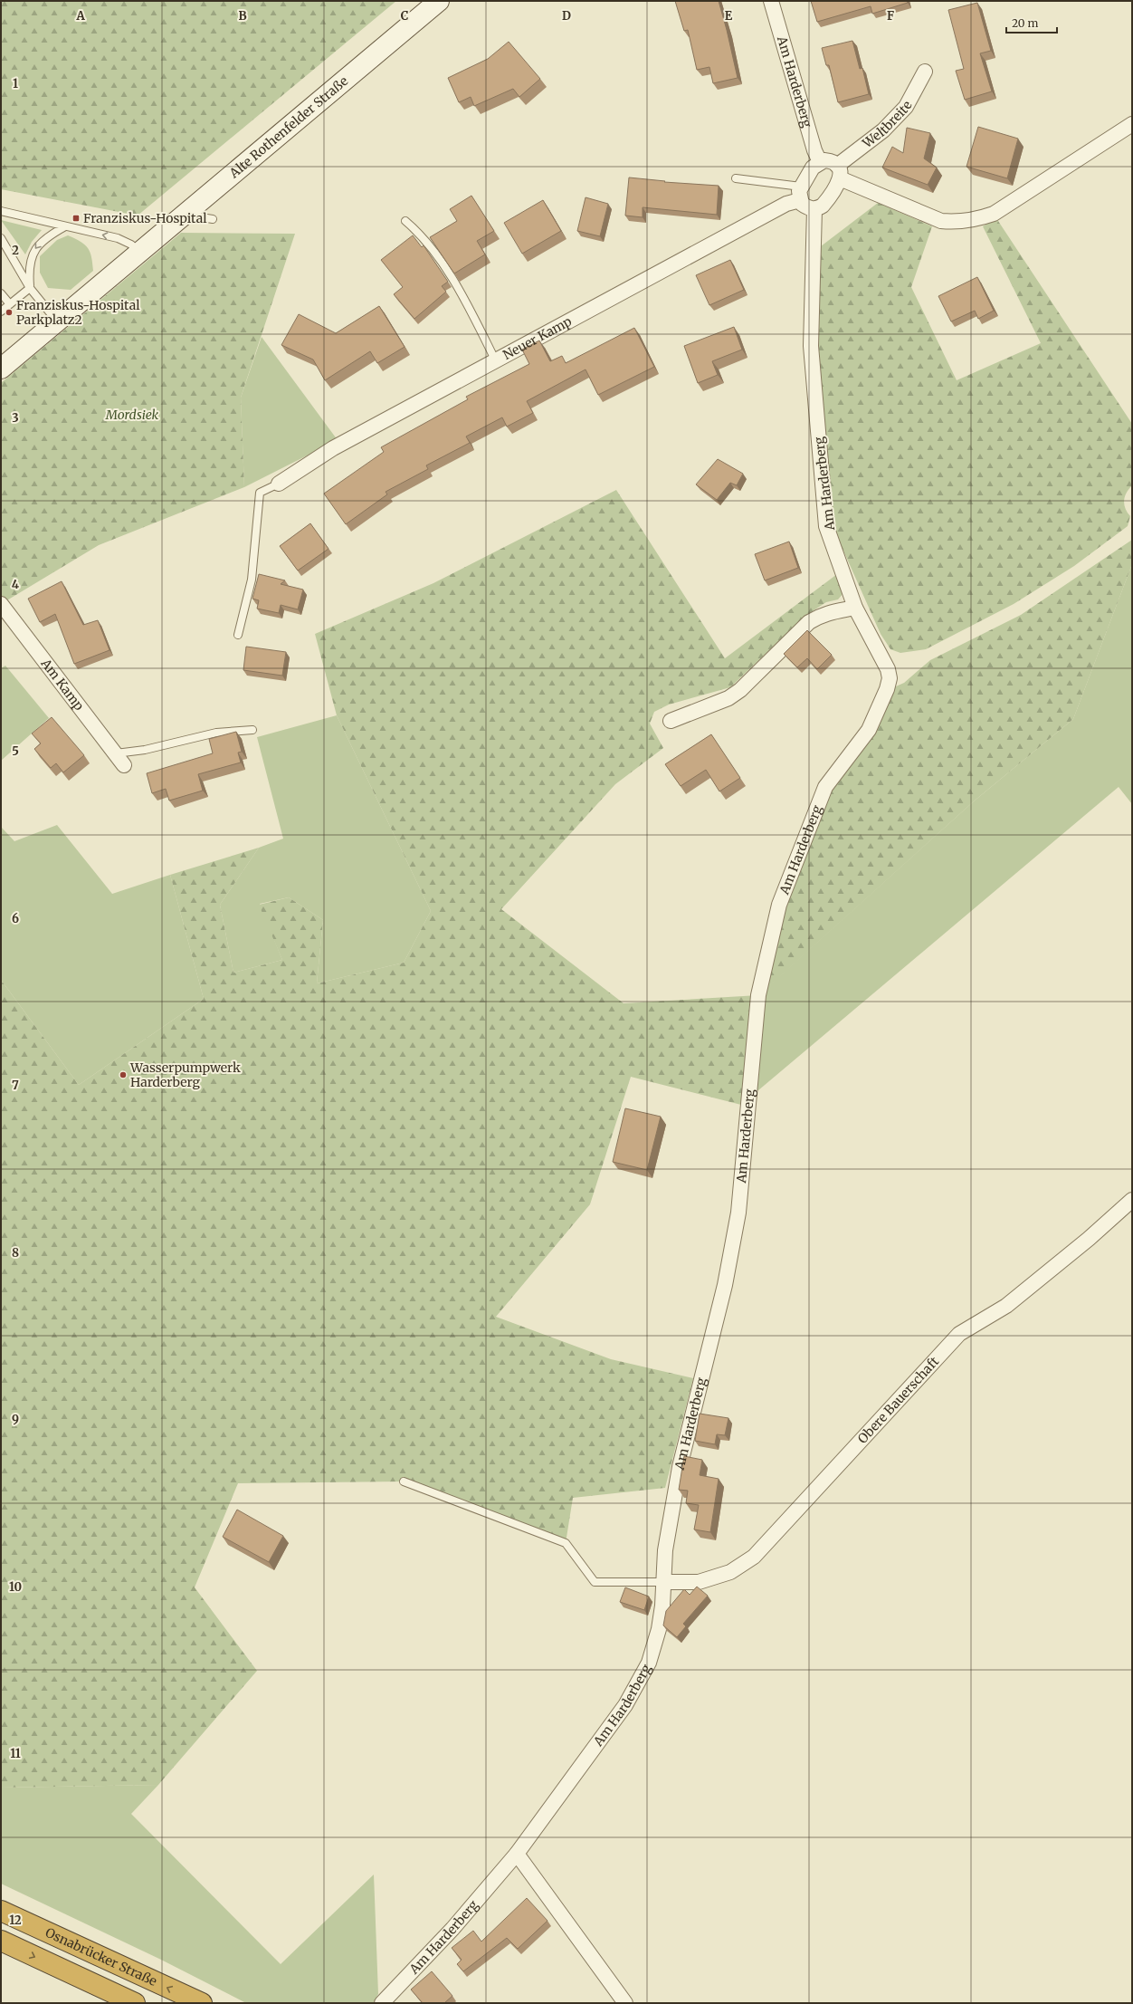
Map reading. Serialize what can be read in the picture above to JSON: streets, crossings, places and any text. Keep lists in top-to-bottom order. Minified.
{"streets":{"highway":["Osnabrücker Straße"],"street":["Am Harderberg","Weltbreite","Alte Rothenfelder Straße","Neuer Kamp","Am Kamp","Obere Bauerschaft"]},"crossings":[["Am Harderberg","Obere Bauerschaft"]],"parks":["Mordsiek"],"places":{"transit":["Franziskus-Hospital"],"other":["Franziskus-Hospital Parkplatz2","Wasserpumpwerk Harderberg"]},"scale_bar":"20 m","grid":{"columns":["A","B","C","D","E","F"],"rows":["1","2","3","4","5","6","7","8","9","10","11","12"]}}
